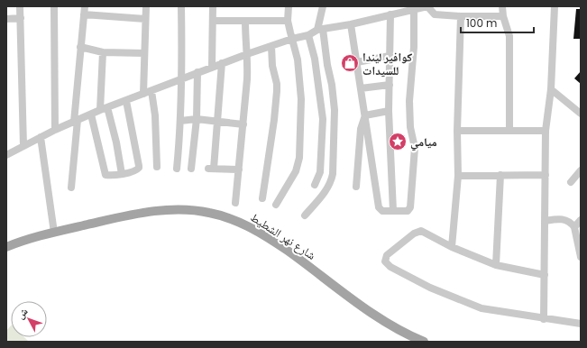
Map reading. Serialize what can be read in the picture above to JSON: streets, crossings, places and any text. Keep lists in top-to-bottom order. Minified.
{"streets":{"main road":["شارع نهر الشطيط"]},"places":{"shop":["كوافير ليندا للسيدات"],"place":["ميامي"]},"scale_bar":"100 m","north":"top left"}
